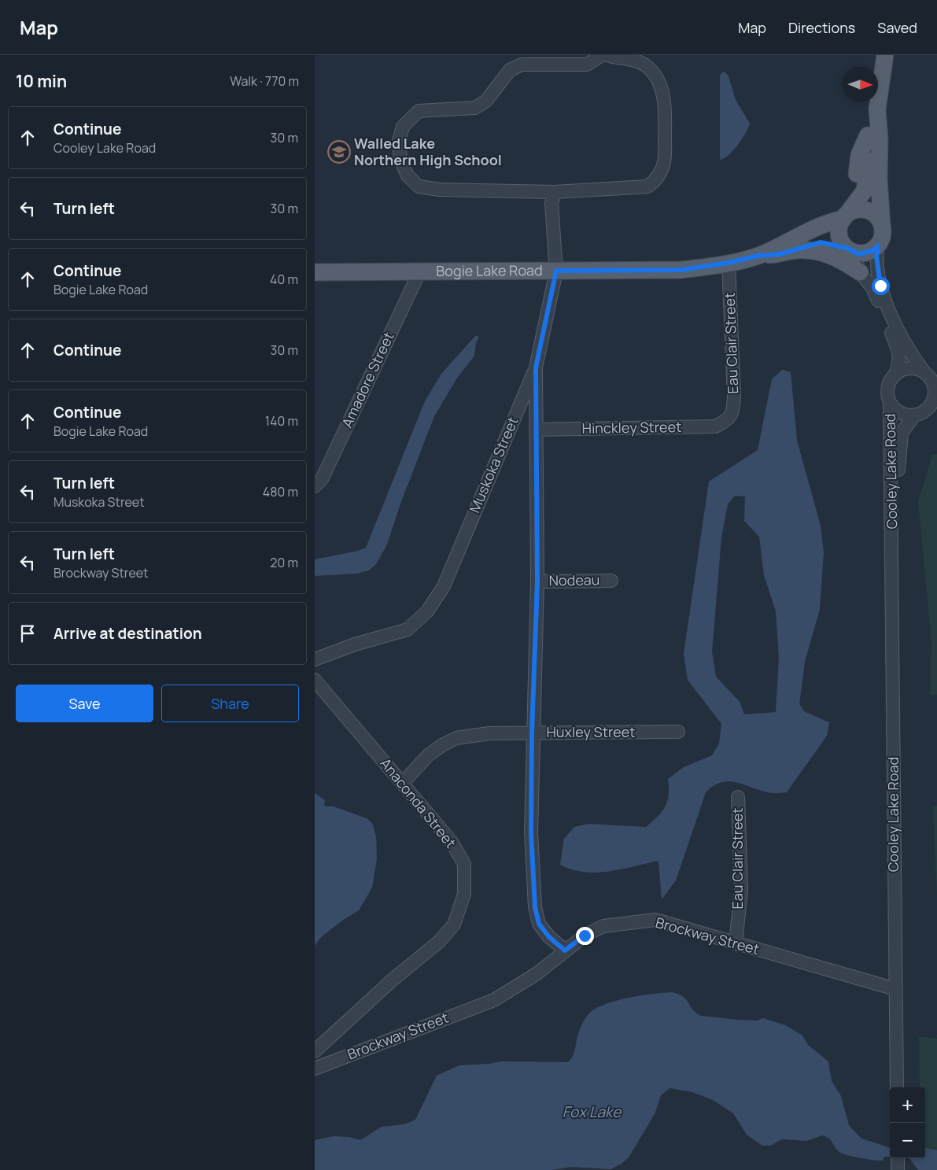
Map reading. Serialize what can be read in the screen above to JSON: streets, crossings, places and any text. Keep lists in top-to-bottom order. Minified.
{"streets":{"main road":["Bogie Lake Road"],"street":["Eau Clair Street","Amadore Street","Hinckley Street","Muskoka Street","Cooley Lake Road","Nodeau","Huxley Street","Anaconda Street","Brockway Street"]},"crossings":[["Bogie Lake Road","Eau Clair Street"],["Bogie Lake Road","Amadore Street"],["Bogie Lake Road","Muskoka Street"],["Eau Clair Street","Hinckley Street"],["Eau Clair Street","Brockway Street"],["Hinckley Street","Muskoka Street"],["Muskoka Street","Nodeau"],["Muskoka Street","Huxley Street"],["Muskoka Street","Brockway Street"],["Cooley Lake Road","Brockway Street"],["Huxley Street","Anaconda Street"]],"water":["Fox Lake"],"places":{"school or university":["Walled Lake Northern High School"]},"north":"right","page":{"header":"Map","nav":["Map","Directions","Saved"],"heading":["10 min","Walk · 770 m"],"list":[["Continue","Cooley Lake Road","30 m"],["Turn left","30 m"],["Continue","Bogie Lake Road","40 m"],["Continue","30 m"],["Continue","Bogie Lake Road","140 m"],["Turn left","Muskoka Street","480 m"],["Turn left","Brockway Street","20 m"],"Arrive at destination"],"buttons":["Save","Share"],"map_buttons":["+","−"]}}
